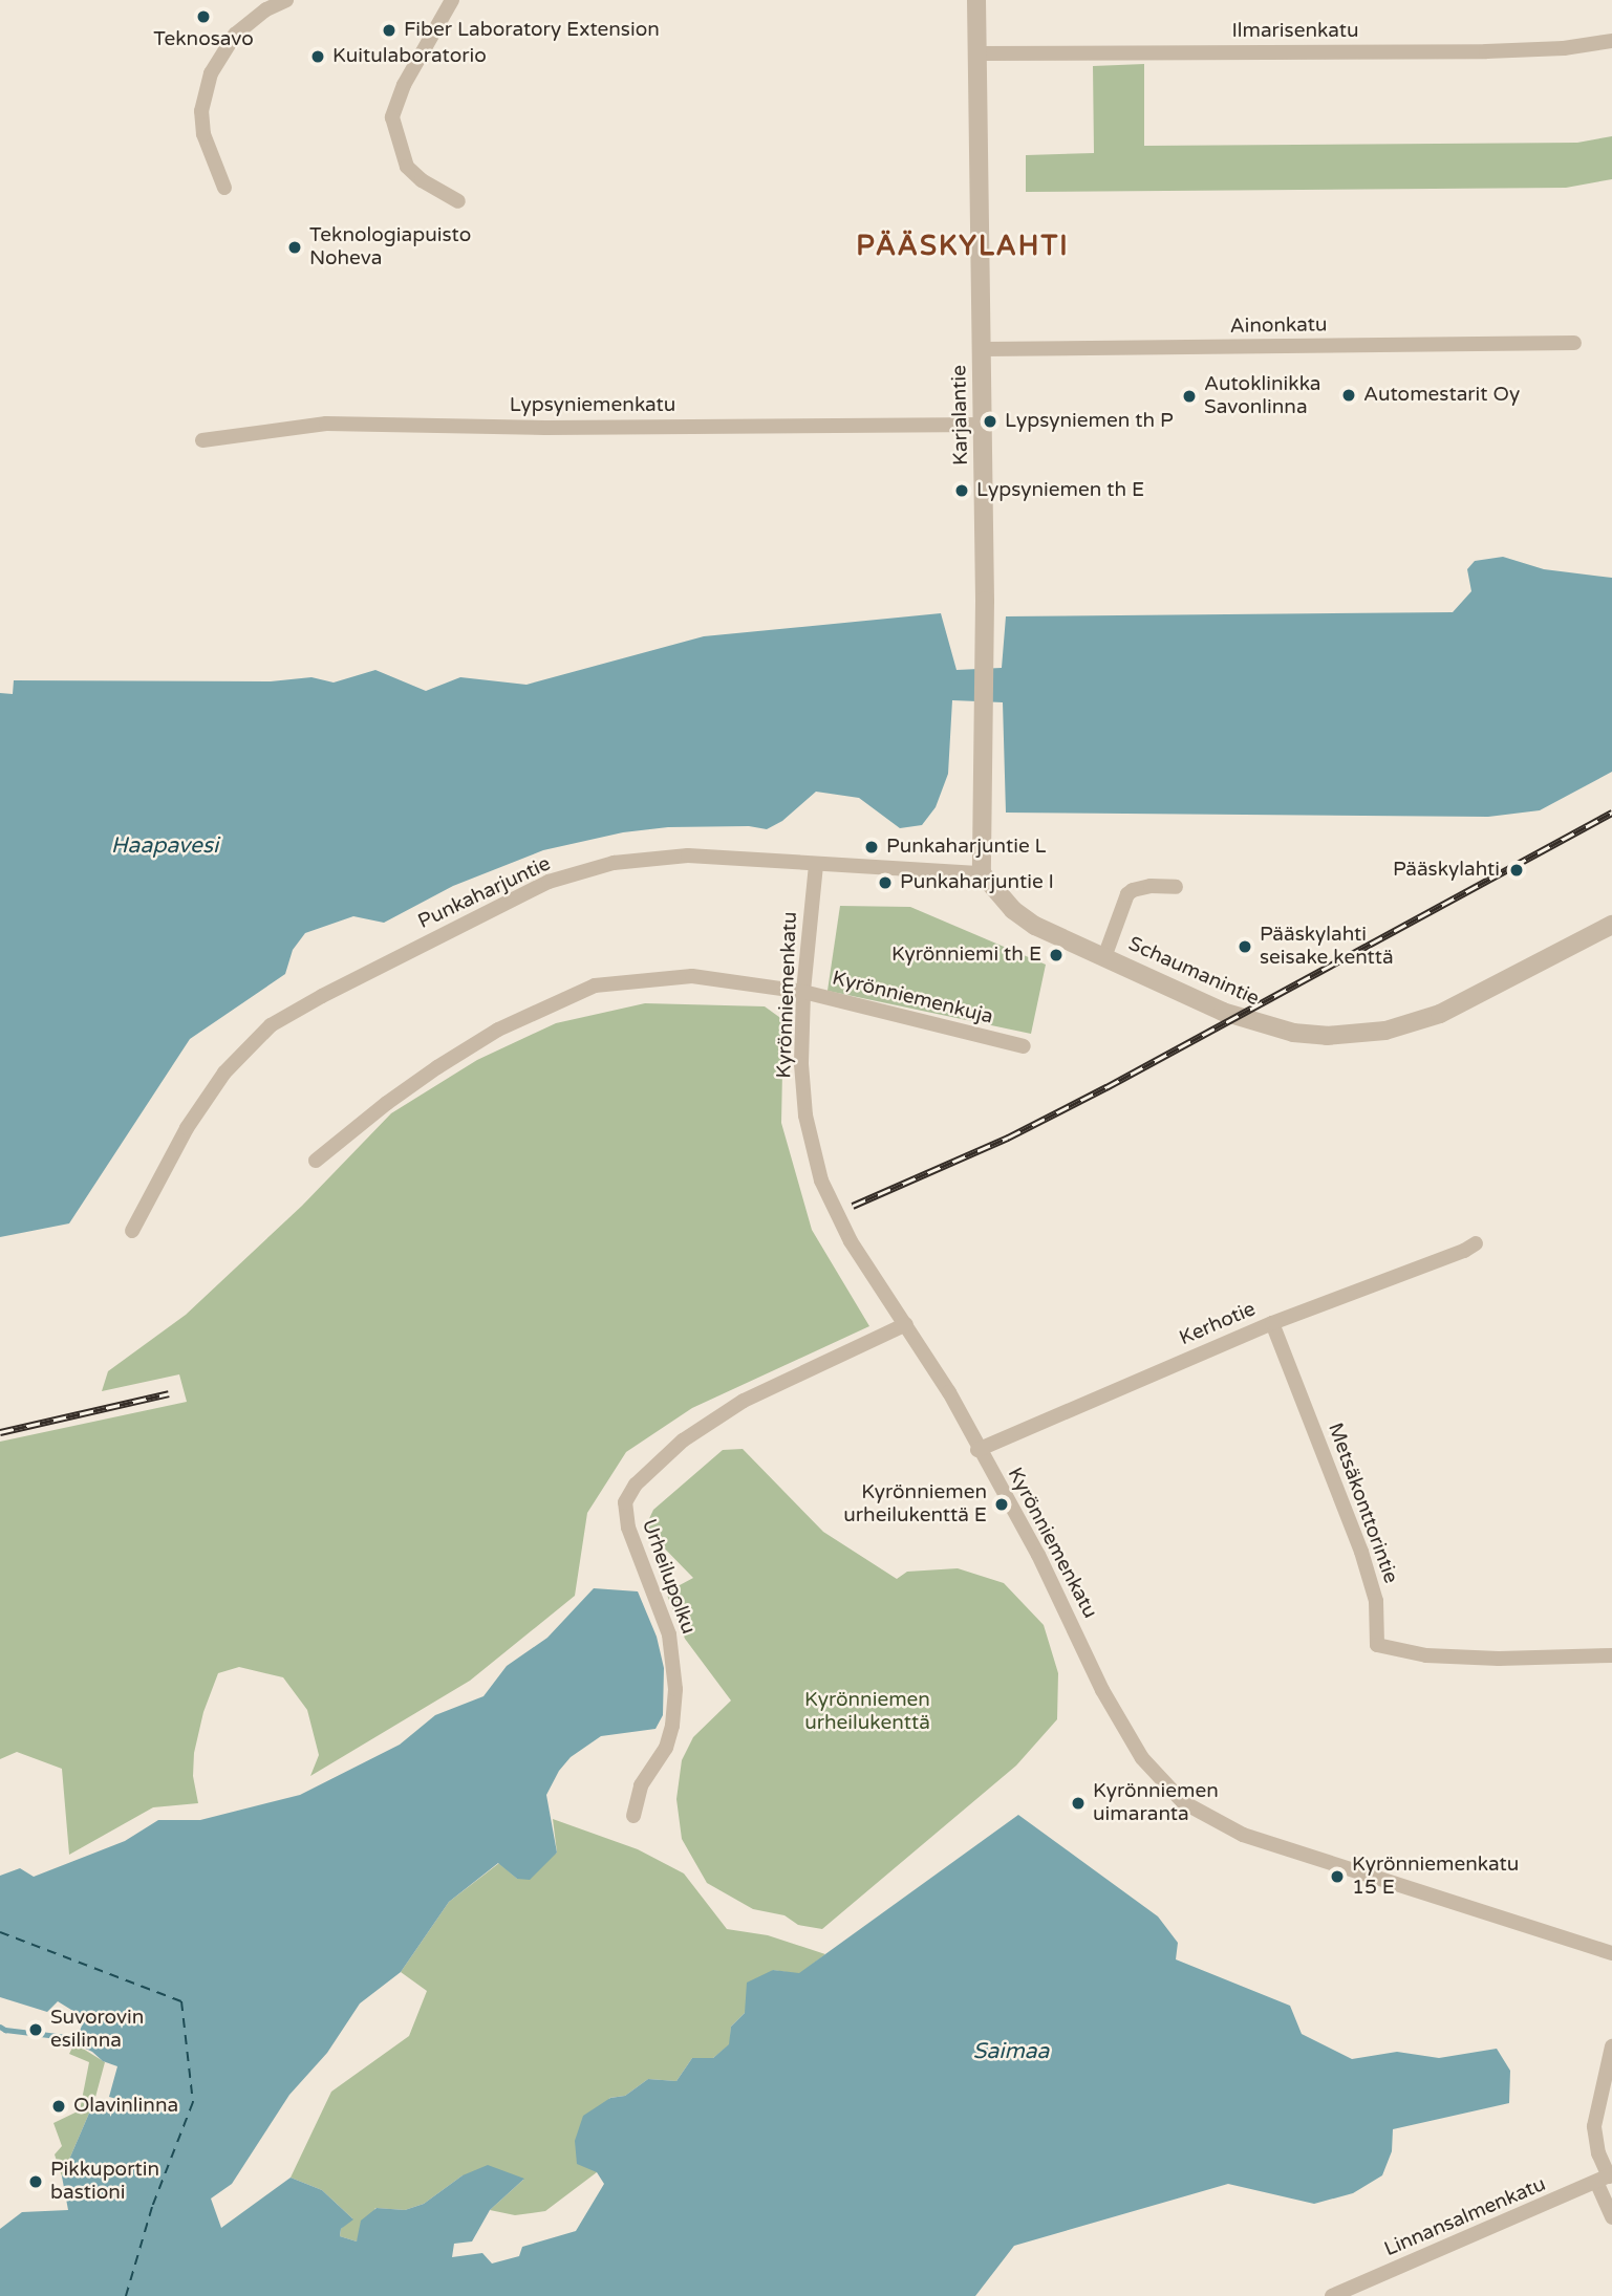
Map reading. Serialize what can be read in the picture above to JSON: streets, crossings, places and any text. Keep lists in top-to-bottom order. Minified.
{"streets":{"street":["Ilmarisenkatu","Ainonkatu","Lypsyniemenkatu","Karjalantie","Punkaharjuntie","Schaumanintie","Kyrönniemenkatu","Kyrönniemenkuja","Kerhotie","Metsäkonttorintie","Urheilupolku","Linnansalmenkatu"]},"crossings":[["Ilmarisenkatu","Karjalantie"],["Ainonkatu","Karjalantie"],["Lypsyniemenkatu","Karjalantie"],["Karjalantie","Punkaharjuntie"],["Karjalantie","Schaumanintie"],["Punkaharjuntie","Schaumanintie"],["Punkaharjuntie","Kyrönniemenkatu"],["Kyrönniemenkatu","Kyrönniemenkuja"],["Kyrönniemenkatu","Kerhotie"],["Kyrönniemenkatu","Urheilupolku"],["Kerhotie","Metsäkonttorintie"]],"districts":["PÄÄSKYLAHTI"],"water":["Haapavesi","Saimaa"],"parks":["Kyrönniemen urheilukenttä"],"places":["Teknosavo","Fiber Laboratory Extension","Kuitulaboratorio","Teknologiapuisto Noheva","Automestarit Oy","Autoklinikka Savonlinna","Lypsyniemen th P","Lypsyniemen th E","Punkaharjuntie L","Pääskylahti","Punkaharjuntie I","Pääskylahti seisake kenttä","Kyrönniemi th E","Kyrönniemen urheilukenttä E","Kyrönniemen uimaranta","Kyrönniemenkatu 15 E","Suvorovin esilinna","Olavinlinna","Pikkuportin bastioni"]}
